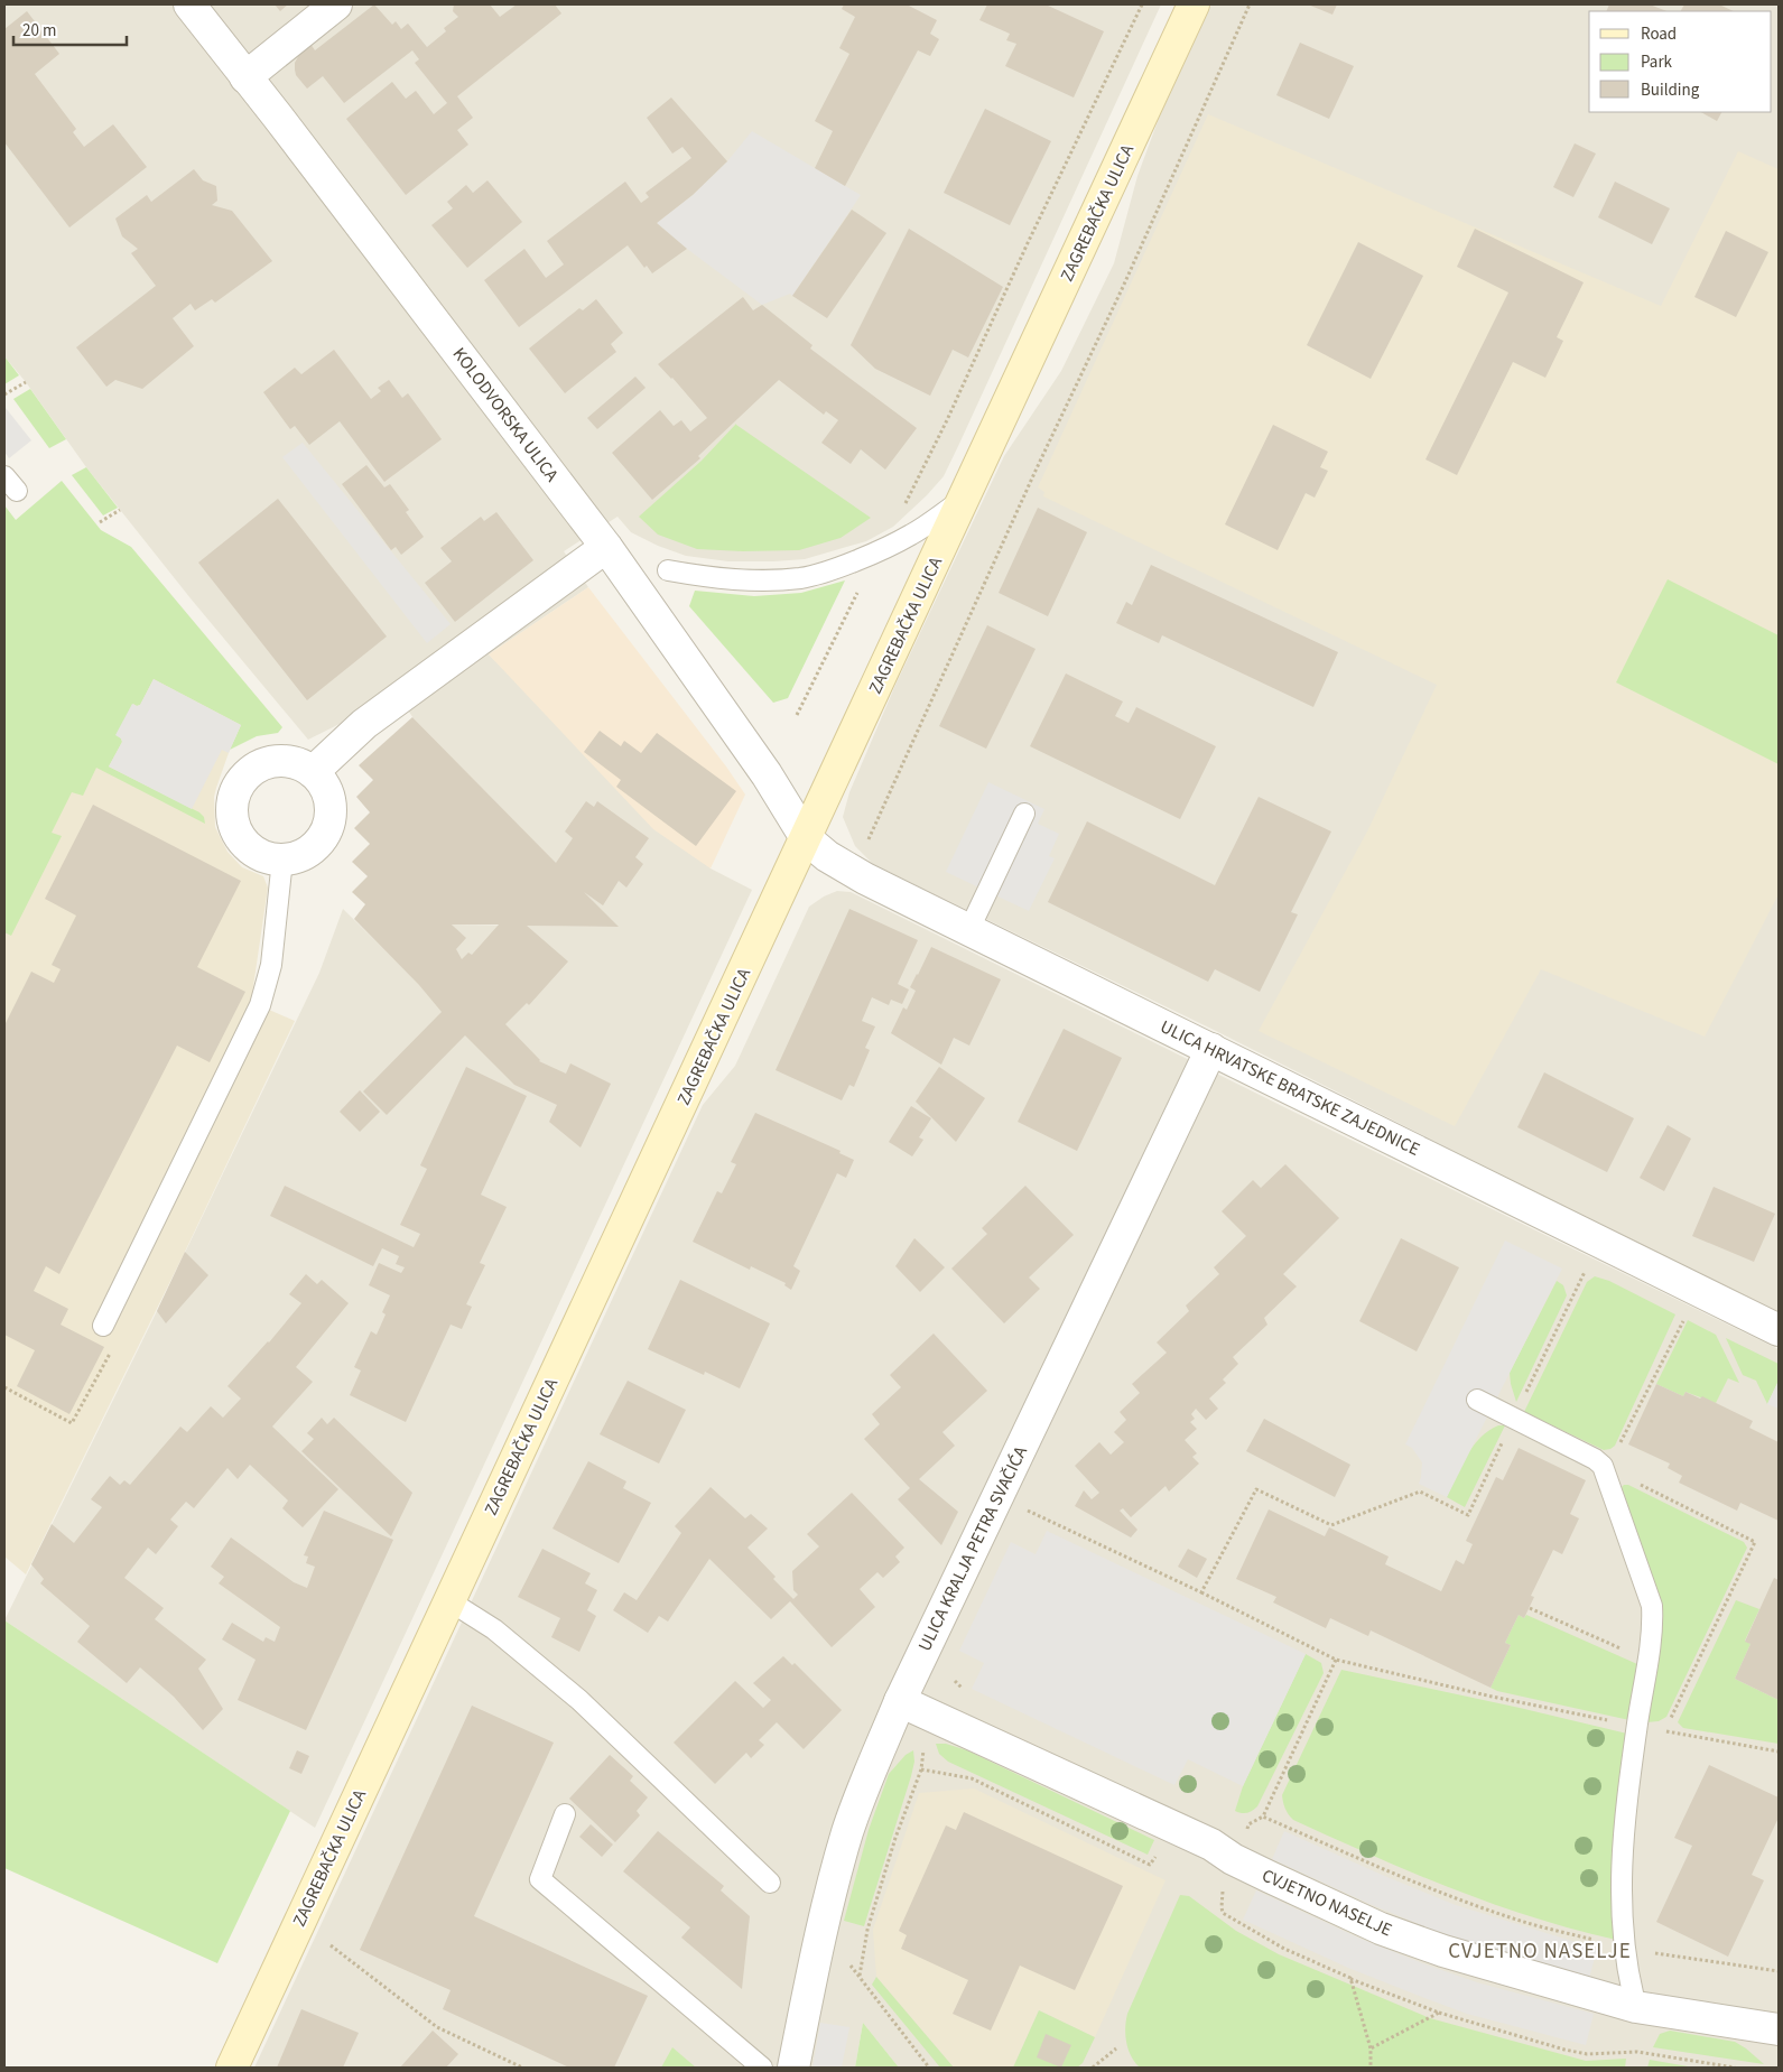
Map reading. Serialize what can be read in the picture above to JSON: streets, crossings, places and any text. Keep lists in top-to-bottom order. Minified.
{"streets":{"main road":["ZAGREBAČKA ULICA"],"street":["KOLODVORSKA ULICA","ULICA HRVATSKE BRATSKE ZAJEDNICE","ULICA KRALJA PETRA SVAČIĆA","CVJETNO NASELJE"]},"crossings":[["ZAGREBAČKA ULICA","KOLODVORSKA ULICA"],["ZAGREBAČKA ULICA","ULICA HRVATSKE BRATSKE ZAJEDNICE"],["KOLODVORSKA ULICA","ULICA HRVATSKE BRATSKE ZAJEDNICE"],["ULICA HRVATSKE BRATSKE ZAJEDNICE","ULICA KRALJA PETRA SVAČIĆA"],["ULICA KRALJA PETRA SVAČIĆA","CVJETNO NASELJE"]],"districts":["CVJETNO NASELJE"],"legend":["Road","Park","Building"],"scale_bar":"20 m"}
